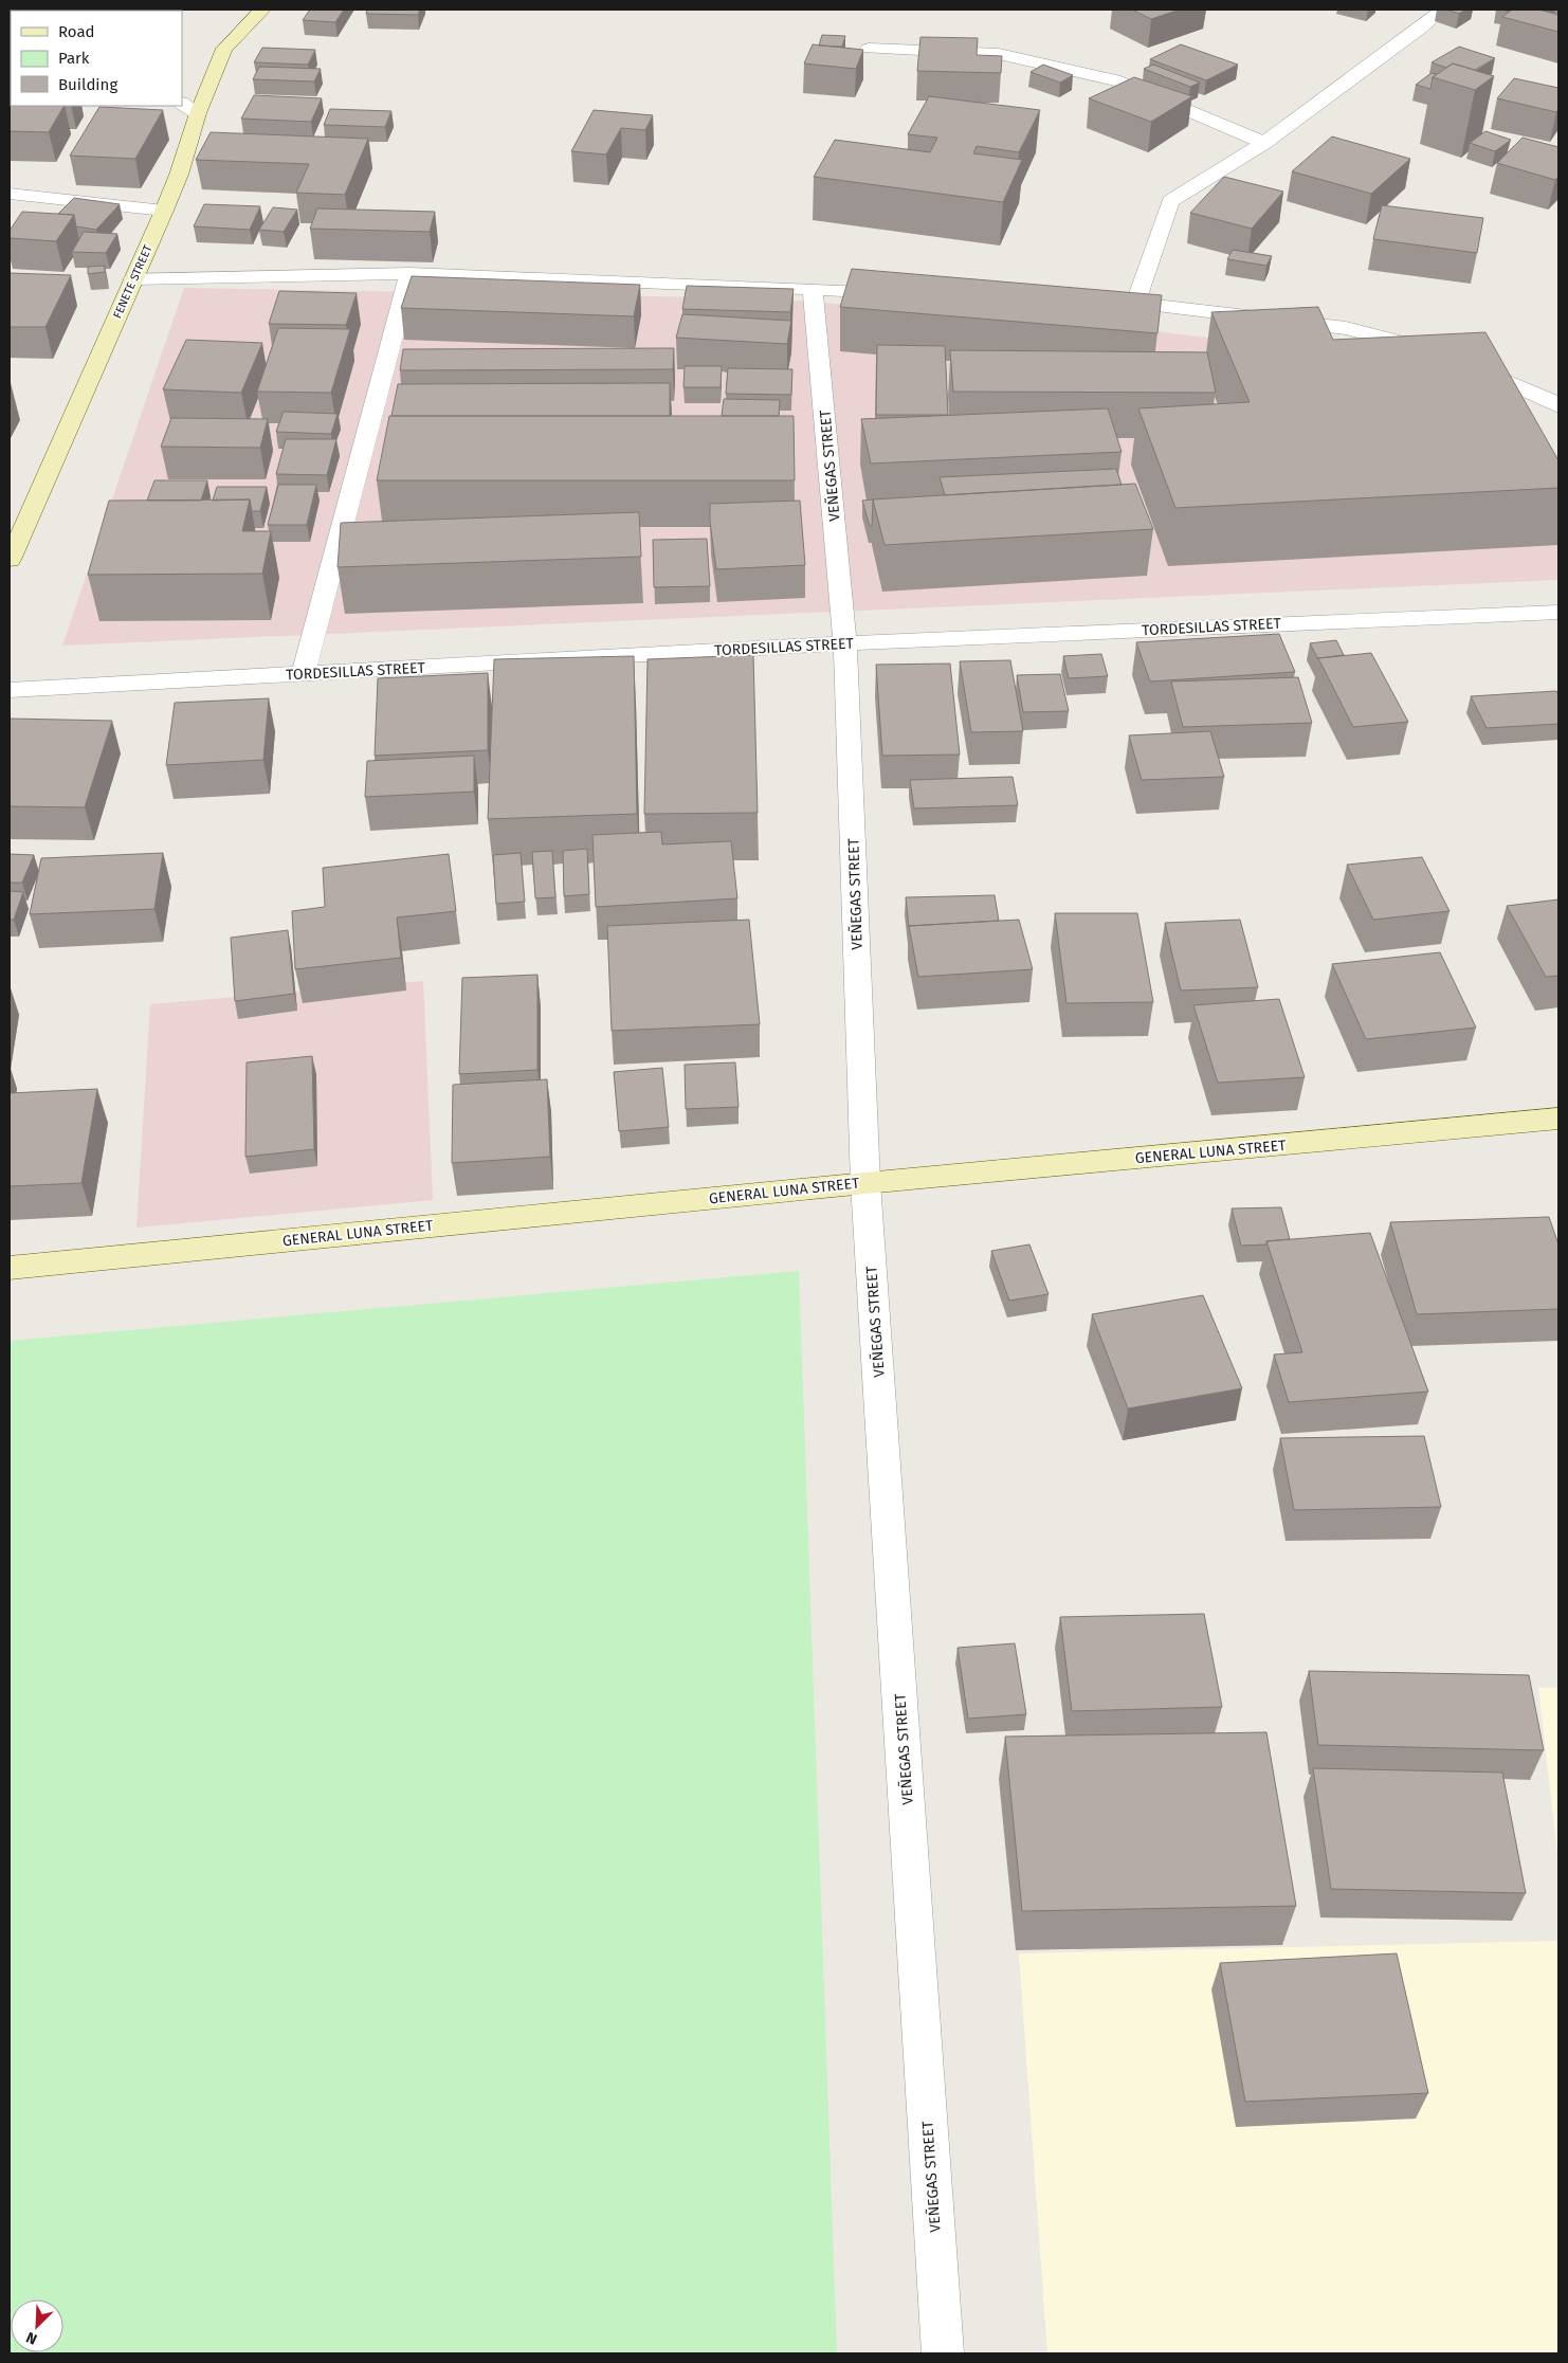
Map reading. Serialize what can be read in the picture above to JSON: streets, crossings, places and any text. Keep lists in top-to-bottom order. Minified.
{"streets":{"main road":["FENETE STREET","GENERAL LUNA STREET"],"street":["VEÑEGAS STREET","TORDESILLAS STREET"]},"crossings":[["VEÑEGAS STREET","TORDESILLAS STREET"],["VEÑEGAS STREET","GENERAL LUNA STREET"]],"legend":["Road","Park","Building"],"north":"bottom left"}
